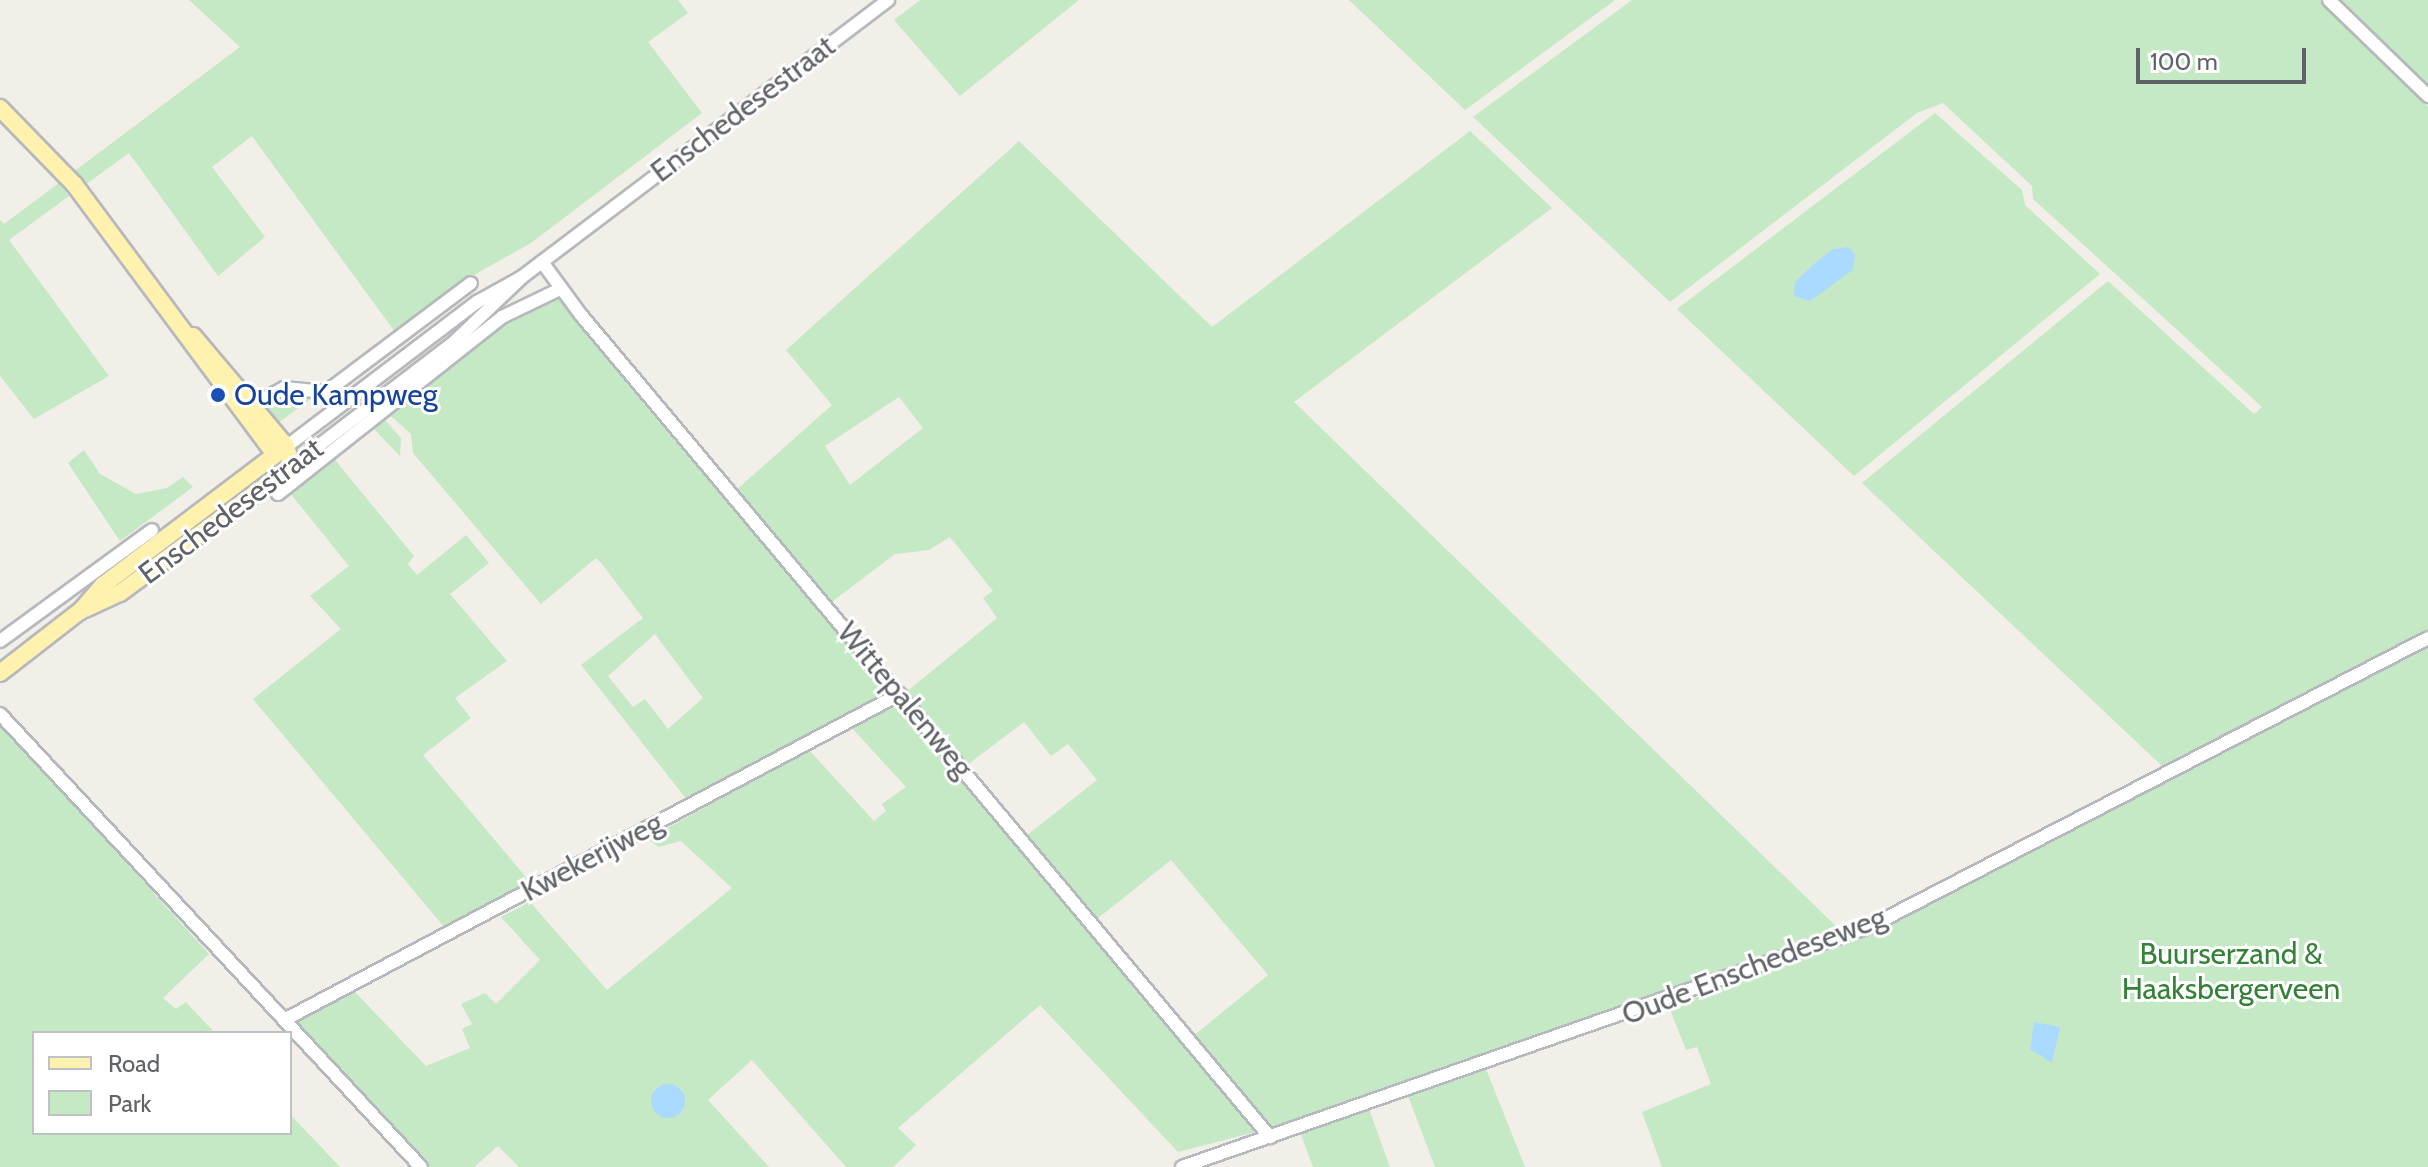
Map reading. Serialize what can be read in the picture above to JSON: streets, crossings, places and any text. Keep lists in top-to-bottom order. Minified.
{"streets":{"main road":["Enschedesestraat"],"street":["Wittepalenweg","Kwekerijweg","Oude Enschedeseweg"]},"crossings":[["Enschedesestraat","Wittepalenweg"],["Wittepalenweg","Kwekerijweg"],["Wittepalenweg","Oude Enschedeseweg"]],"parks":["Buurserzand & Haaksbergerveen"],"places":["Oude Kampweg"],"legend":["Road","Park"],"scale_bar":"100 m"}
